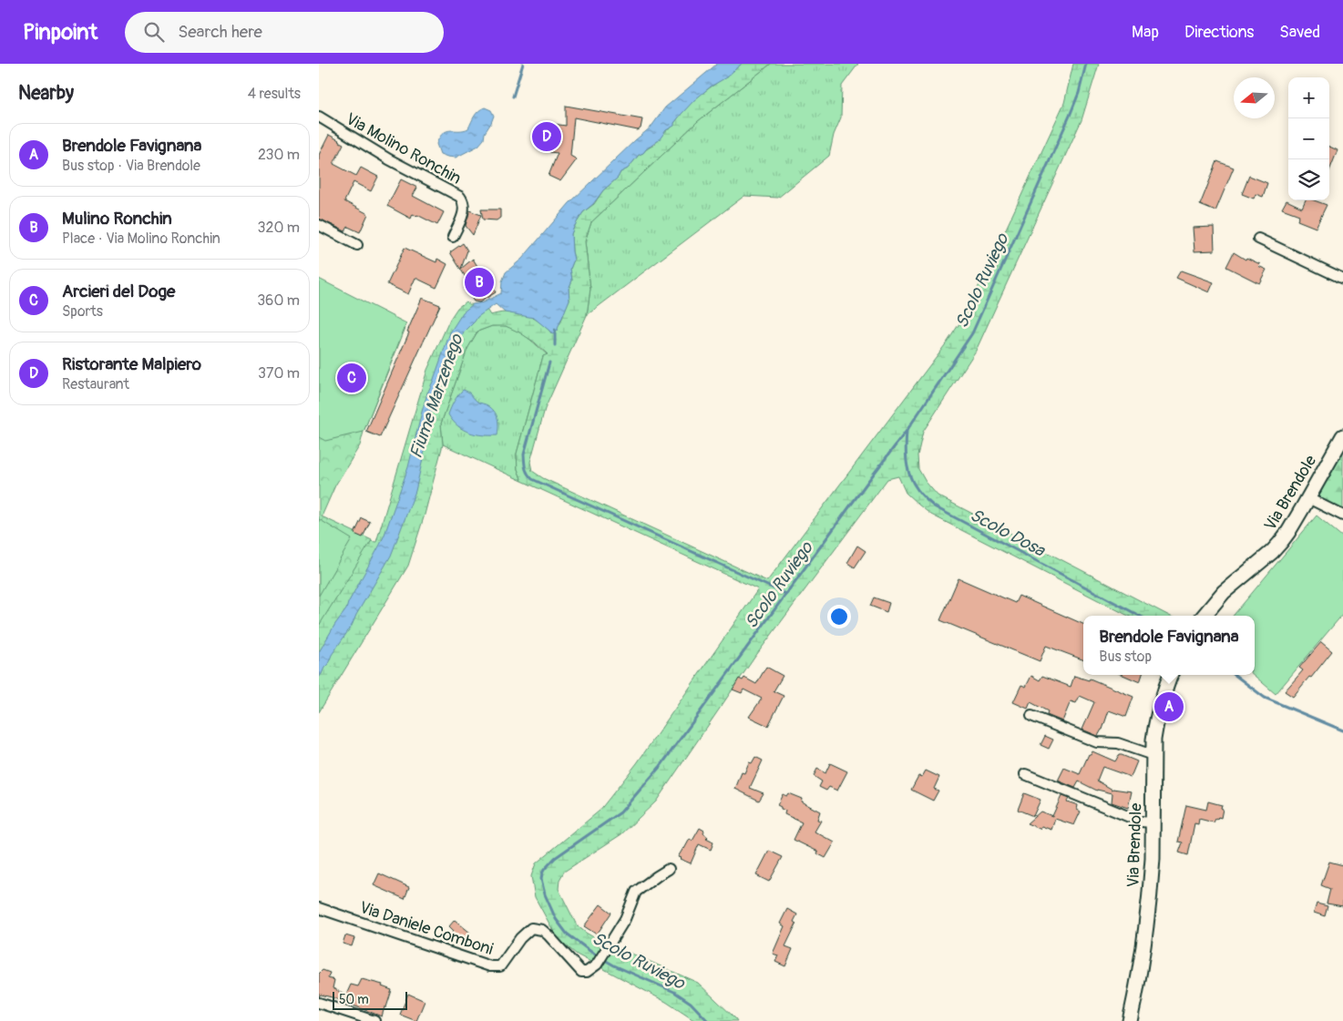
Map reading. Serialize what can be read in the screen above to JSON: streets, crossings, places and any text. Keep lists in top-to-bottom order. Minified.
{"streets":{"street":["Via Molino Ronchin","Via Brendole","Via Daniele Comboni"]},"water":["Scolo Ruviego","Fiume Marzenego","Scolo Dosa"],"scale_bar":"50 m","north":"left","page":{"header":"Pinpoint","search":"Search here","nav":["Map","Directions","Saved"],"heading":["Nearby","4 results"],"map_buttons":["+","−"],"pins":["D","B","C","A"],"list":[{"mark":"A","name":"Brendole Favignana","note":"Bus stop · Via Brendole","value":"230 m"},{"mark":"B","name":"Mulino Ronchin","note":"Place · Via Molino Ronchin","value":"320 m"},{"mark":"C","name":"Arcieri del Doge","note":"Sports","value":"360 m"},{"mark":"D","name":"Ristorante Malpiero","note":"Restaurant","value":"370 m"}],"popup":["Brendole Favignana","Bus stop"],"scale":"50 m"}}
